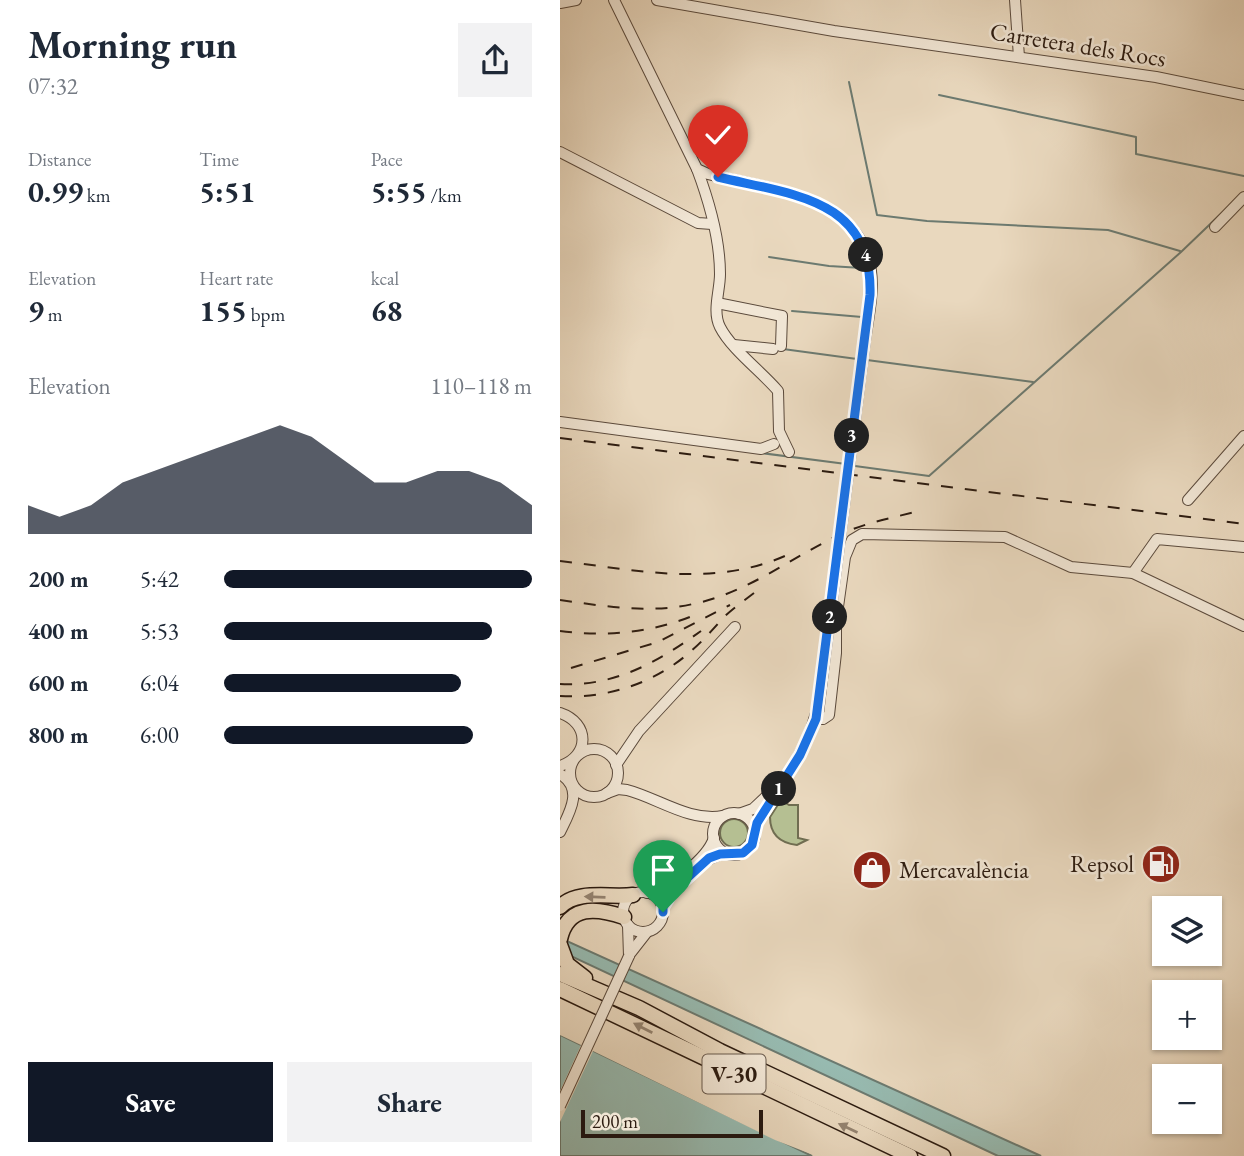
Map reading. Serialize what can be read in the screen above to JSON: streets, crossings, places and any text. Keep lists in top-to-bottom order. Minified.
{"streets":{"highway":["V-30"],"street":["Carretera dels Rocs"]},"places":{"fuel station":["Repsol"],"shop":["Mercavalència"]},"scale_bar":"200 m","page":{"heading":["Morning run","07:32"],"stats":[["Distance","0.99 km"],["Time","5:51"],["Pace","5:55 /km"],["Elevation","9 m"],["Heart rate","155 bpm"],["kcal","68"]],"pins":["4","3","2","1"],"chart":["Elevation","110–118 m"],"list":[{"name":"200 m","note":"5:42"},{"name":"400 m","note":"5:53"},{"name":"600 m","note":"6:04"},{"name":"800 m","note":"6:00"}],"map_buttons":["+","−"],"buttons":["Save","Share"],"scale":"200 m"}}
